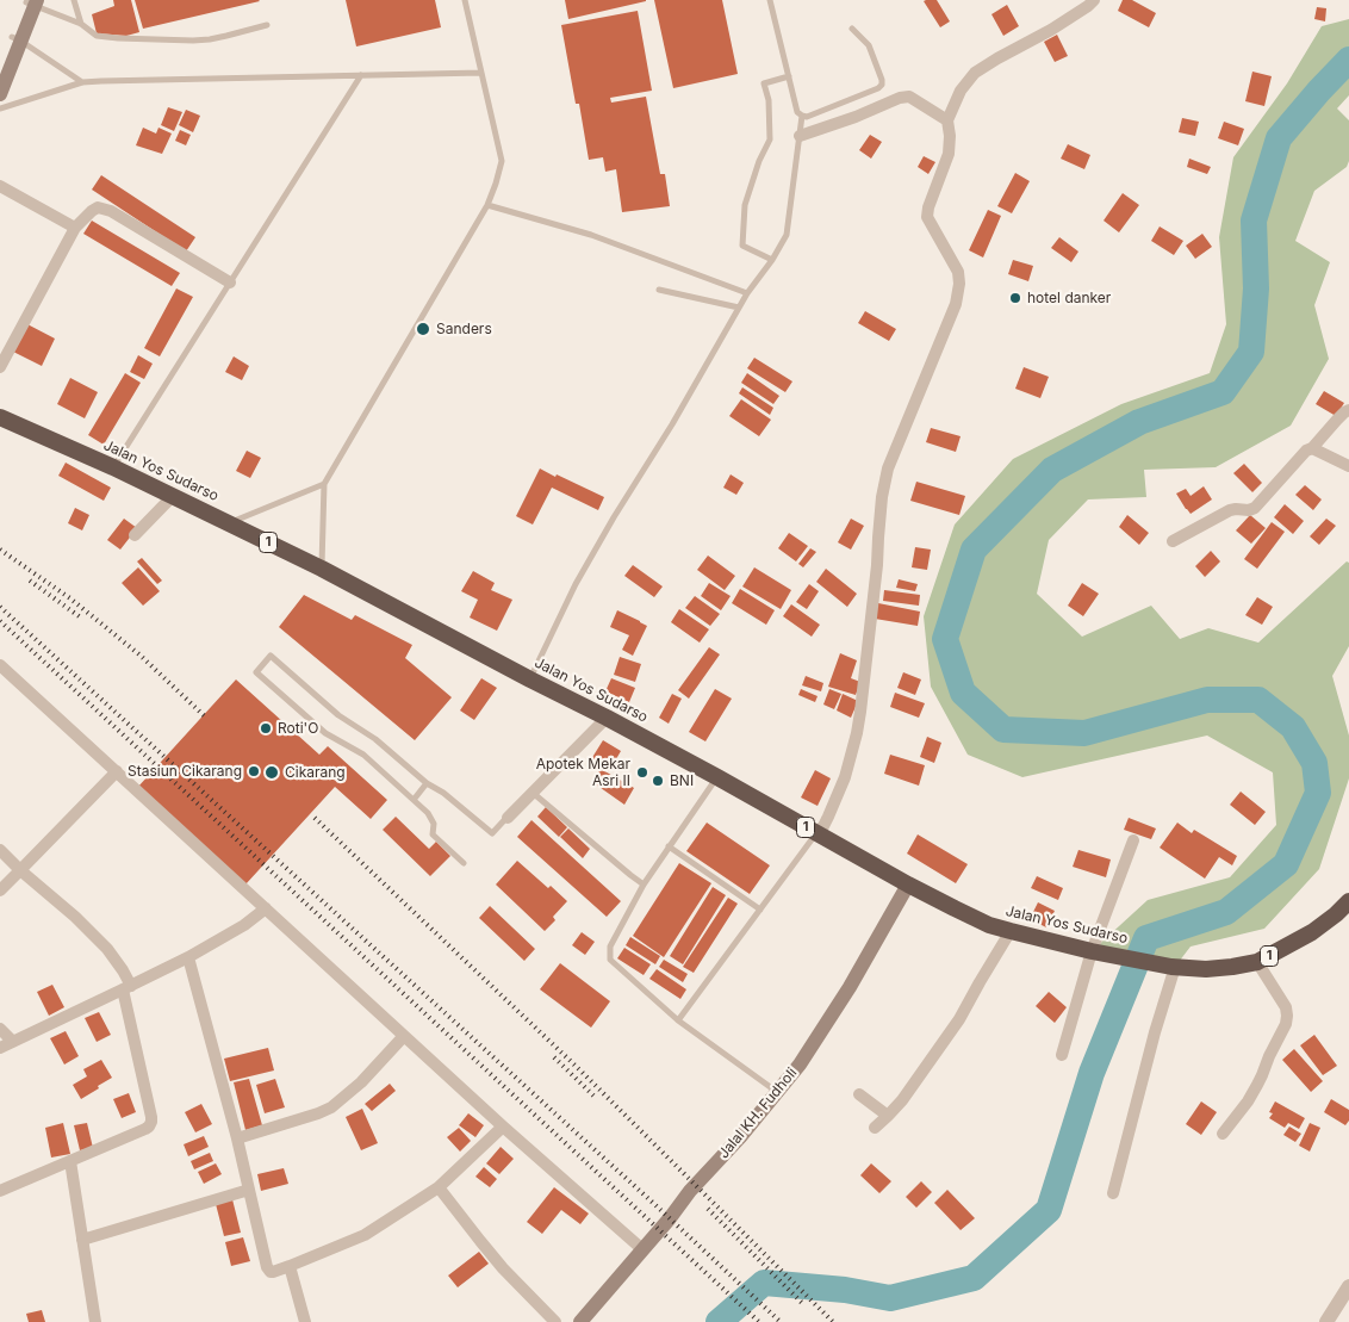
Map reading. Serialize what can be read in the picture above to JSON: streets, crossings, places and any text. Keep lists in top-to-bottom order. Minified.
{"streets":{"highway":["Jalan Yos Sudarso","1"],"main road":["Jalal KH. Fudholi"]},"crossings":[["Jalan Yos Sudarso","1"],["Jalan Yos Sudarso","Jalal KH. Fudholi"]],"places":["hotel danker","Sanders","Roti'O","Stasiun Cikarang","Cikarang","Apotek Mekar Asri II","BNI"]}
